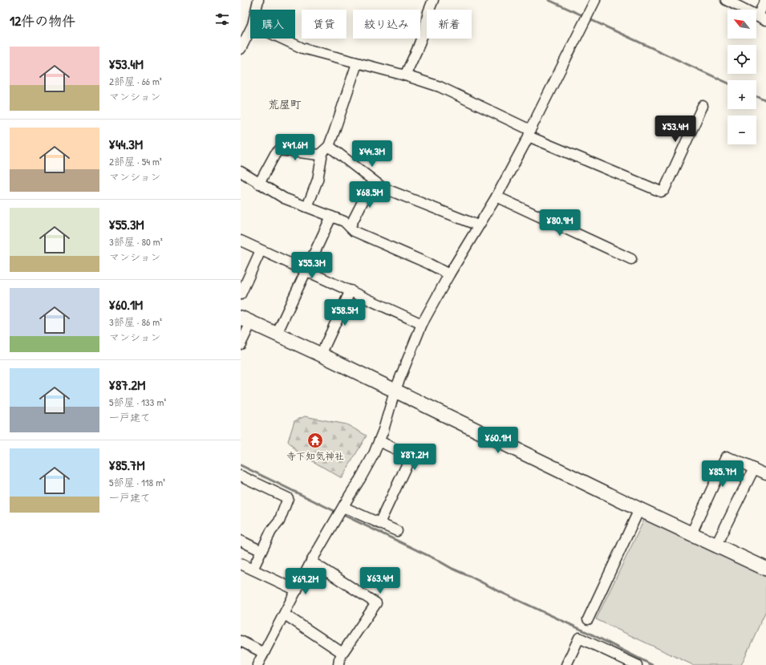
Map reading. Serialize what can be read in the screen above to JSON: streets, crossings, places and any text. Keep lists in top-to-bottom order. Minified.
{"districts":["荒屋町"],"places":{"temple":["寺下知気神社"]},"north":"top left","page":{"heading":"12件の物件","map_buttons":["+","−"],"chip":["購入","賃貸","絞り込み","新着"],"list":[{"name":"¥53.4M","note":"2部屋 · 66 m² · マンション"},{"name":"¥44.3M","note":"2部屋 · 54 m² · マンション"},{"name":"¥55.3M","note":"3部屋 · 80 m² · マンション"},{"name":"¥60.1M","note":"3部屋 · 86 m² · マンション"},{"name":"¥87.2M","note":"5部屋 · 133 m² · 一戸建て"},{"name":"¥85.7M","note":"5部屋 · 118 m² · 一戸建て"}],"price":["¥53.4M","¥41.6M","¥44.3M","¥68.5M","¥80.9M","¥55.3M","¥58.5M","¥60.1M","¥87.2M","¥85.7M","¥63.4M","¥69.2M"]}}
